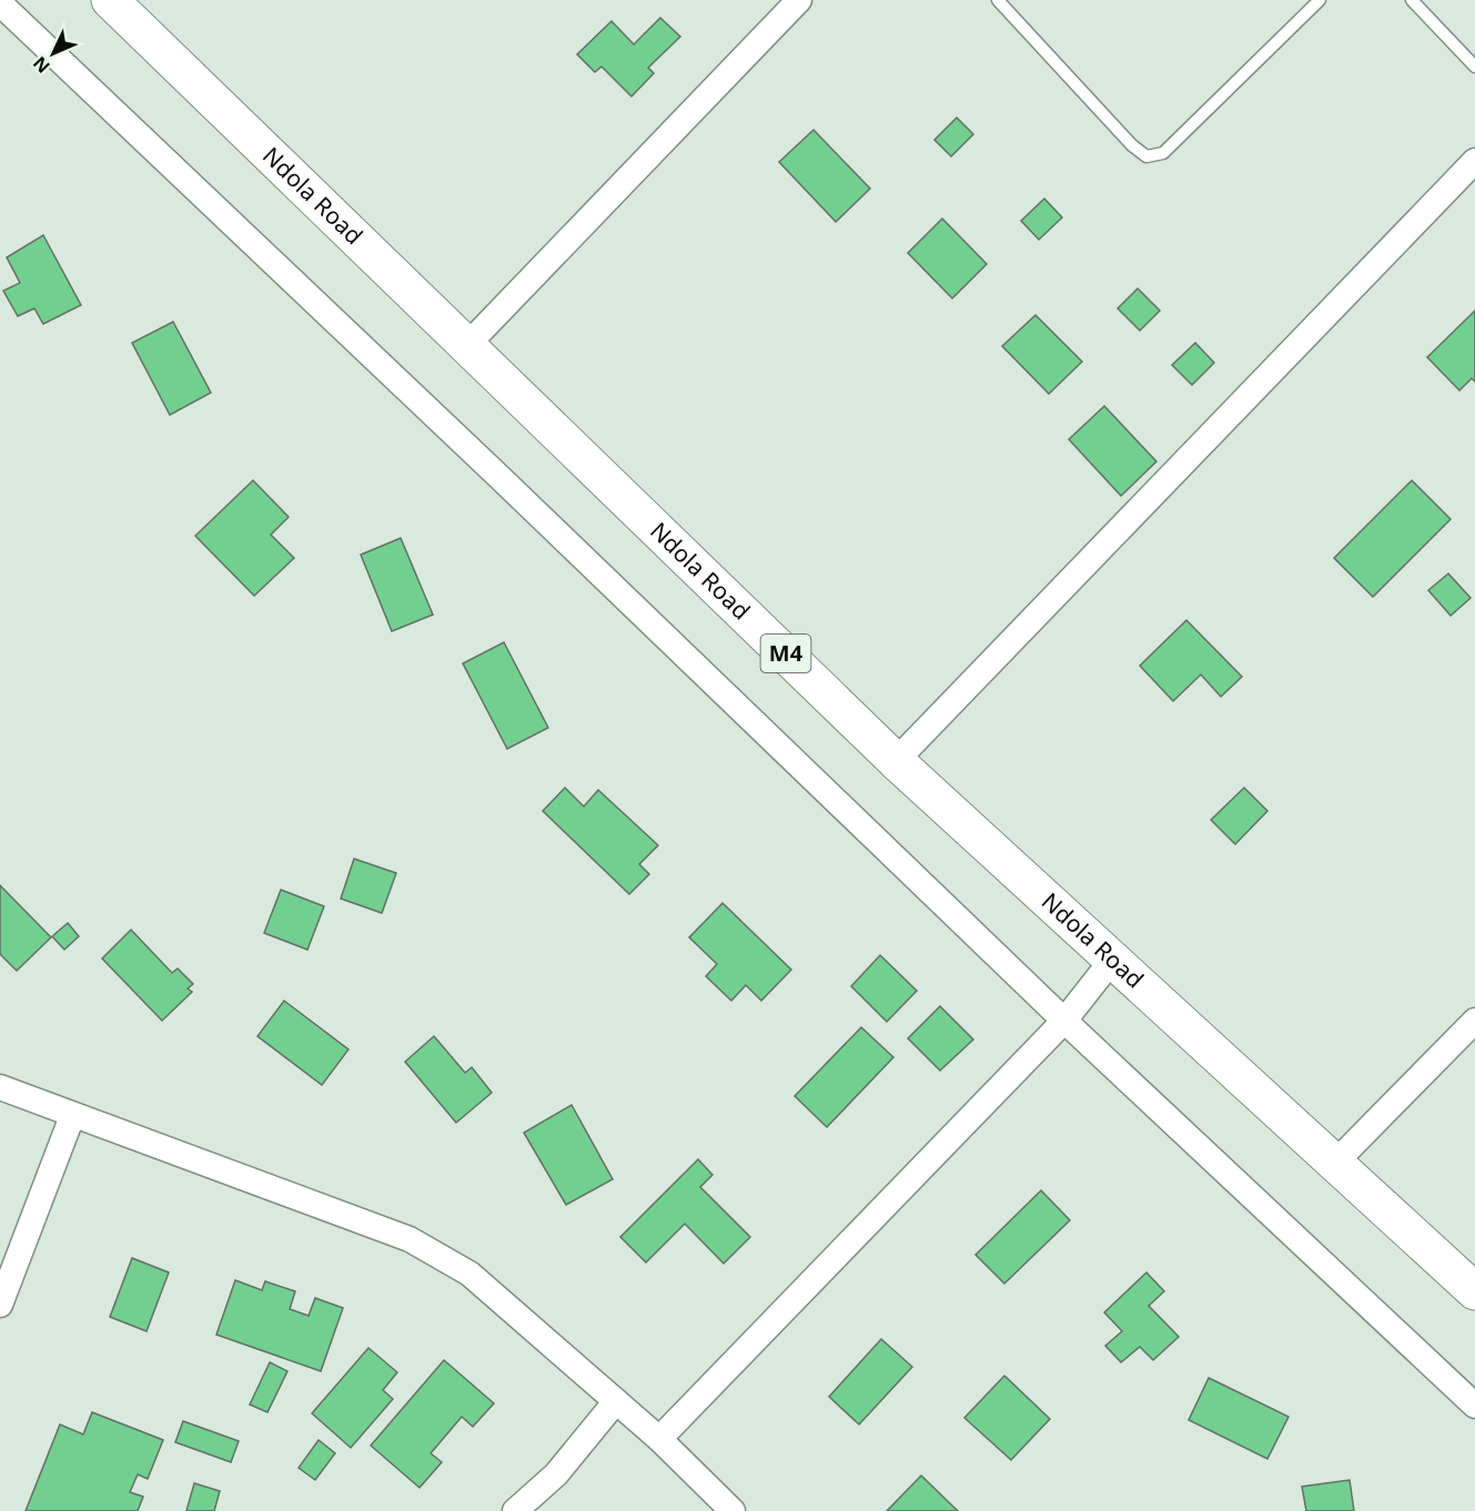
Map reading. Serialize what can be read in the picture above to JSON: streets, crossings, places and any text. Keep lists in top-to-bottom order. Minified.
{"streets":{"main road":["Ndola Road","M4"]},"north":"bottom left"}
